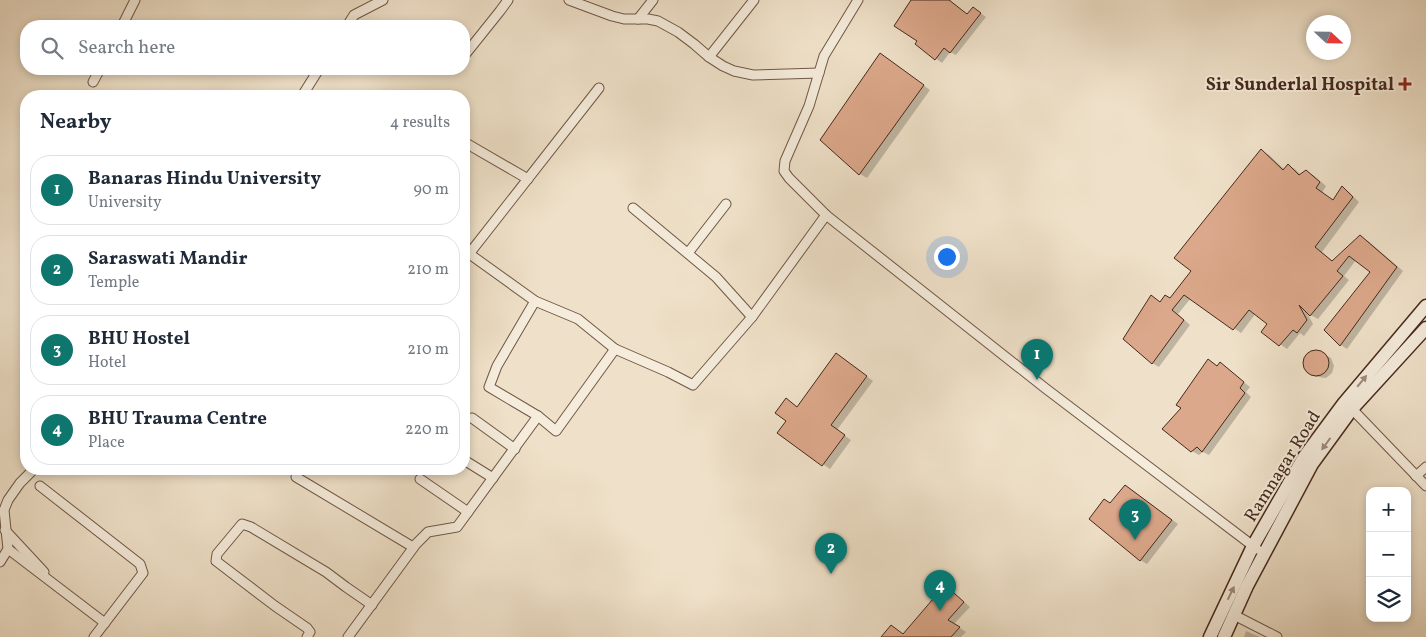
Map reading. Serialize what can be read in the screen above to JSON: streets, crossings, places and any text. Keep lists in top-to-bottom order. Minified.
{"streets":{"main road":["Ramnagar Road"]},"places":{"health":["Sir Sunderlal Hospital"]},"north":"right","page":{"search":"Search here","heading":["Nearby","4 results"],"list":[{"mark":"1","name":"Banaras Hindu University","note":"University","value":"90 m"},{"mark":"2","name":"Saraswati Mandir","note":"Temple","value":"210 m"},{"mark":"3","name":"BHU Hostel","note":"Hotel","value":"210 m"},{"mark":"4","name":"BHU Trauma Centre","note":"Place","value":"220 m"}],"pins":["1","3","2","4"],"map_buttons":["+","−"]}}
